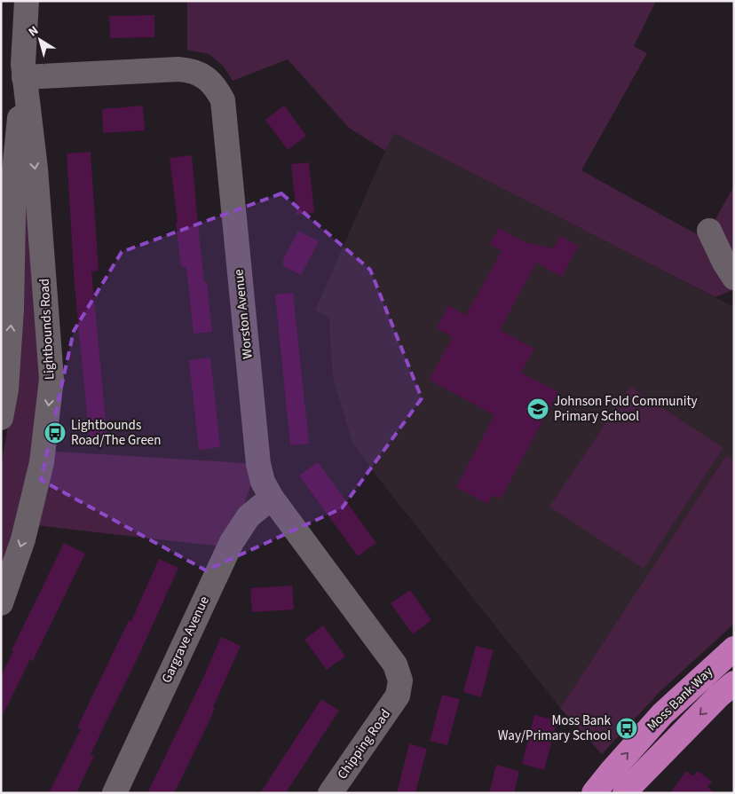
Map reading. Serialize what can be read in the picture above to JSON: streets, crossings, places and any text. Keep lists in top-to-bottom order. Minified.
{"streets":{"highway":["Moss Bank Way"],"street":["Worston Avenue","Lightbounds Road","Gargrave Avenue","Chipping Road"]},"crossings":[["Worston Avenue","Lightbounds Road"],["Worston Avenue","Gargrave Avenue"],["Worston Avenue","Chipping Road"]],"places":{"school or university":["Johnson Fold Community Primary School"],"bus stop":["Lightbounds Road/The Green","Moss Bank Way/Primary School"]},"north":"top left"}
